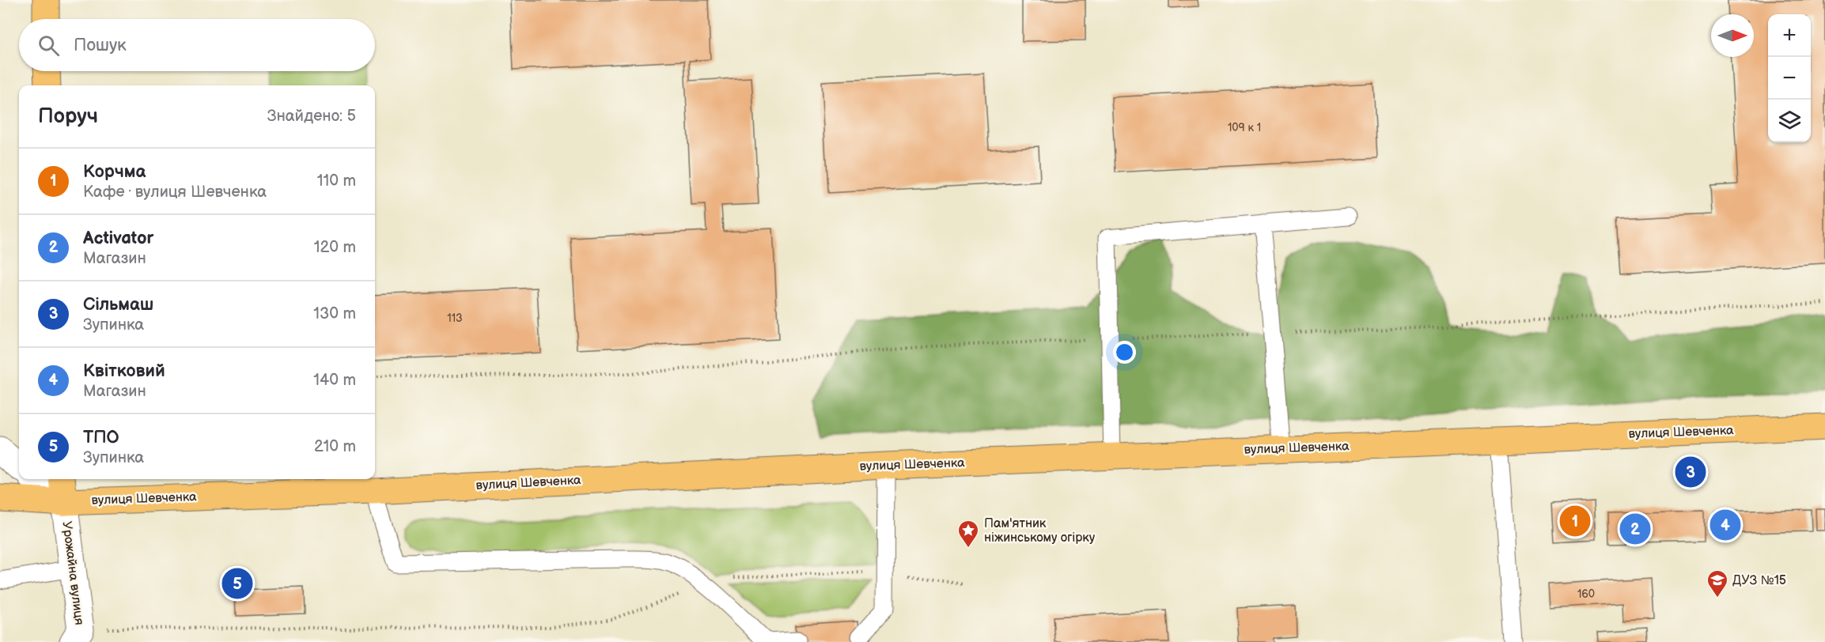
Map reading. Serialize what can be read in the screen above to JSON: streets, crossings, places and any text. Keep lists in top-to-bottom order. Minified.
{"streets":{"main road":["вулиця Шевченка"],"street":["Урожайна вулиця"]},"crossings":[["вулиця Шевченка","Урожайна вулиця"]],"places":{"place":["Пам'ятник ніжинському огірку"],"school or university":["ДУЗ №15"]},"house_numbers":["109 к 1","113","160"],"north":"right","page":{"map_buttons":["+","−"],"search":"Пошук","heading":["Поруч","Знайдено: 5"],"list":[{"mark":"1","name":"Корчма","note":"Кафе · вулиця Шевченка","value":"110 m"},{"mark":"2","name":"Activator","note":"Магазин","value":"120 m"},{"mark":"3","name":"Сільмаш","note":"Зупинка","value":"130 m"},{"mark":"4","name":"Квітковий","note":"Магазин","value":"140 m"},{"mark":"5","name":"ТПО","note":"Зупинка","value":"210 m"}],"pins":["3","1","4","2","5"]}}
